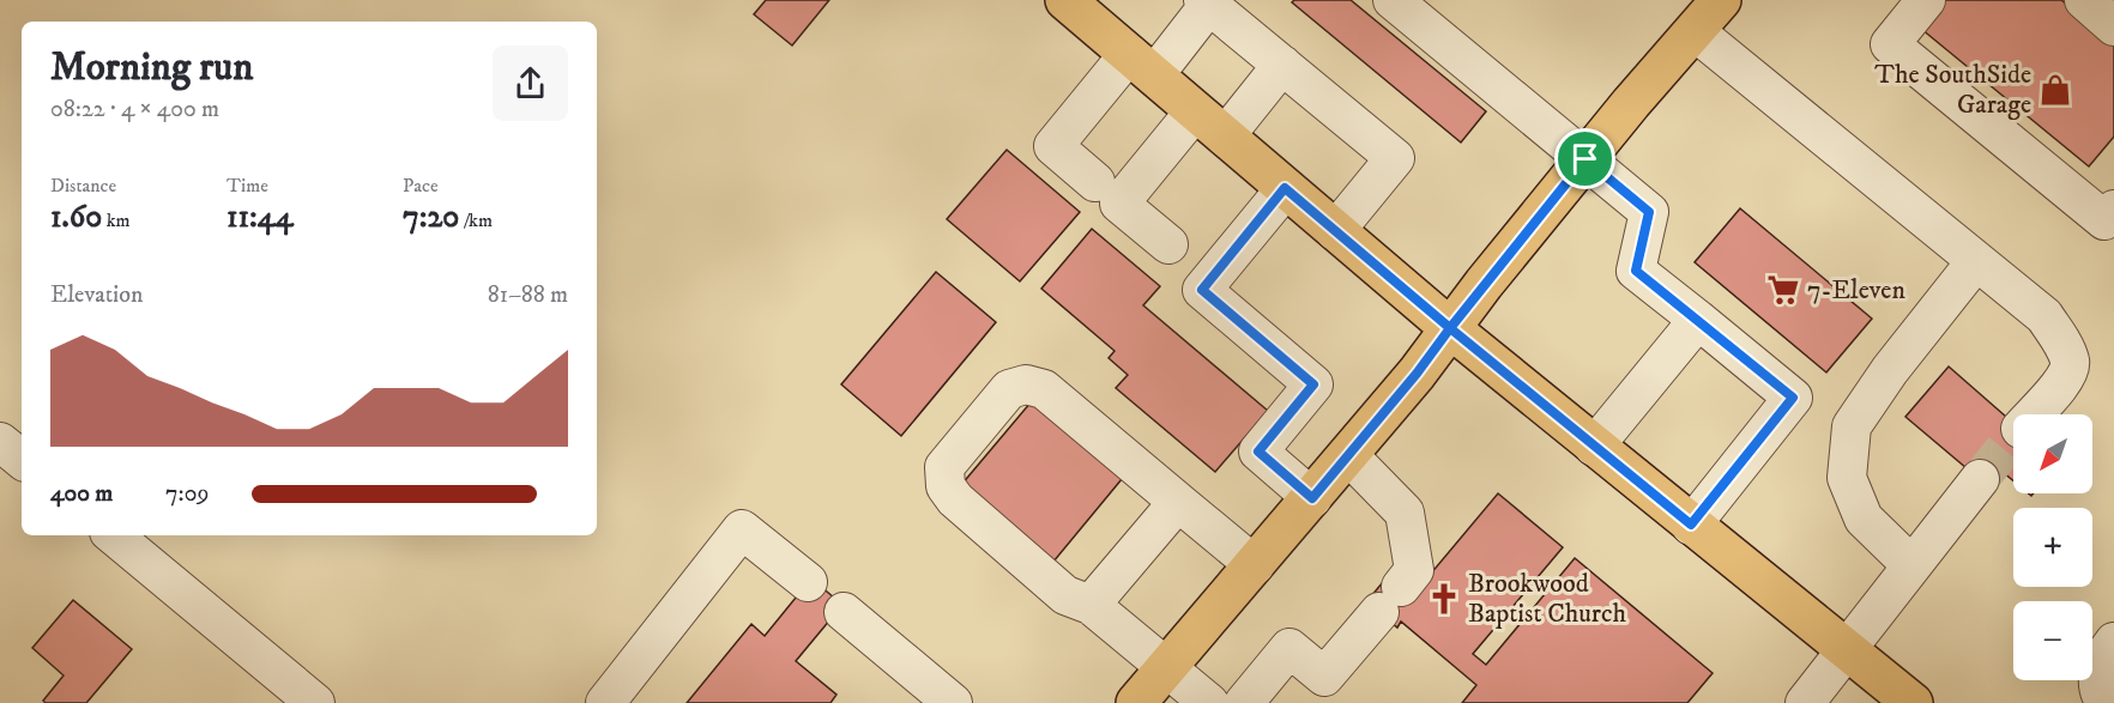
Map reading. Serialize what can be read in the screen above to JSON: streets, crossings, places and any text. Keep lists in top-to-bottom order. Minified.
{"places":{"shop":["The SouthSide Garage"],"supermarket":["7-Eleven"],"church":["Brookwood Baptist Church"]},"north":"bottom left","page":{"heading":["Morning run","08:22 · 4 × 400 m"],"stats":[["Distance","1.60 km"],["Time","11:44"],["Pace","7:20 /km"]],"chart":["Elevation","81–88 m"],"map_buttons":["+","−"],"list":[{"name":"400 m","note":"7:09"}]}}
